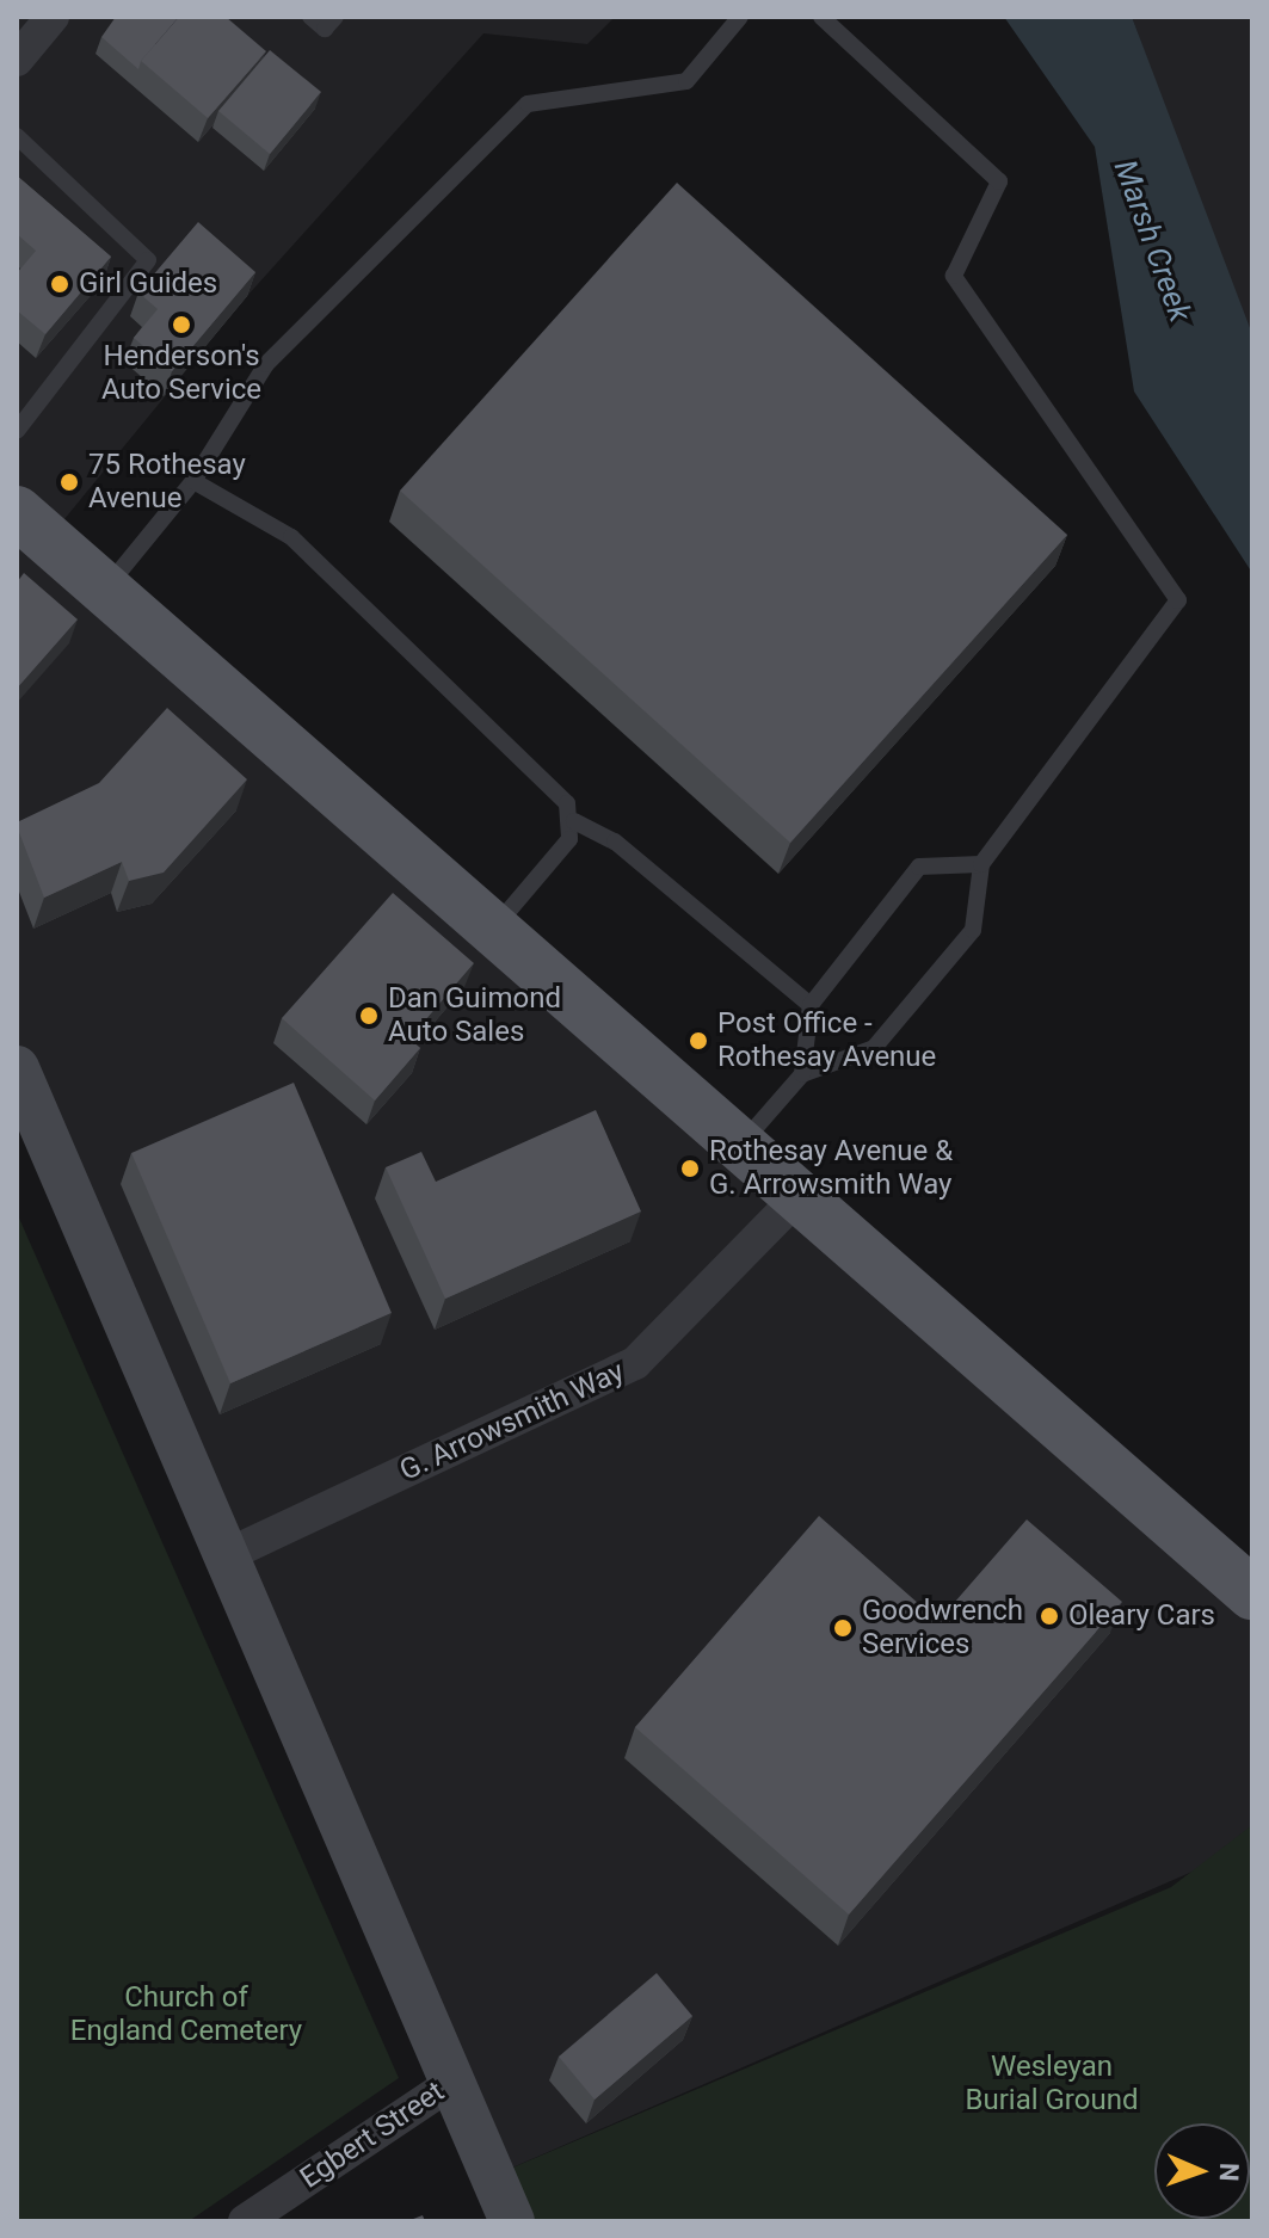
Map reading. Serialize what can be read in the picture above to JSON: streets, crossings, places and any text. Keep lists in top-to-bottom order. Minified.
{"streets":{"street":["G. Arrowsmith Way","Egbert Street"]},"water":["Marsh Creek"],"parks":["Church of England Cemetery","Wesleyan Burial Ground"],"places":["Girl Guides","Henderson's Auto Service","75 Rothesay Avenue","Dan Guimond Auto Sales","Post Office - Rothesay Avenue","Rothesay Avenue & G. Arrowsmith Way","Oleary Cars","Goodwrench Services"],"north":"right"}
